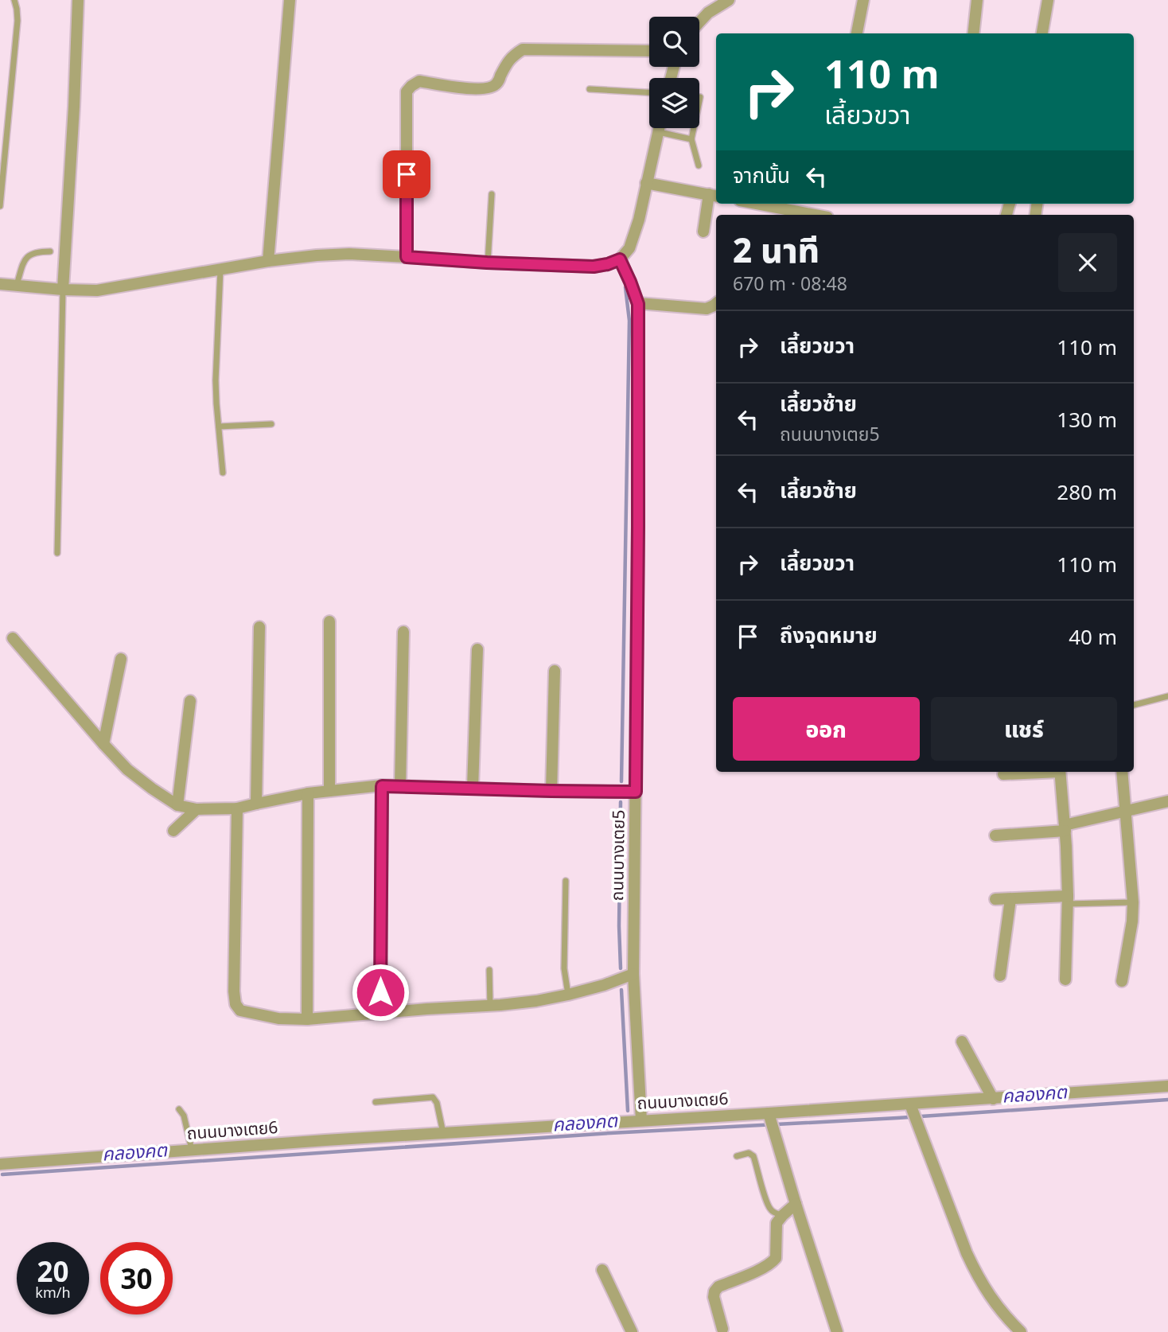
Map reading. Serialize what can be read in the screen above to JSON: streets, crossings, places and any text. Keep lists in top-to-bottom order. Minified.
{"streets":{"street":["ถนนบางเตย5","ถนนบางเตย6"]},"crossings":[["ถนนบางเตย5","ถนนบางเตย6"]],"water":["คลองคต"],"page":{"turn":["110 m","เลี้ยวขวา"],"then":"จากนั้น","heading":["2 นาที","670 m · 08:48"],"list":[{"name":"เลี้ยวขวา","value":"110 m"},{"name":"เลี้ยวซ้าย","note":"ถนนบางเตย5","value":"130 m"},{"name":"เลี้ยวซ้าย","value":"280 m"},{"name":"เลี้ยวขวา","value":"110 m"},{"name":"ถึงจุดหมาย","value":"40 m"}],"buttons":["ออก","แชร์"],"speed":"20 km/h","limit":"30"}}
